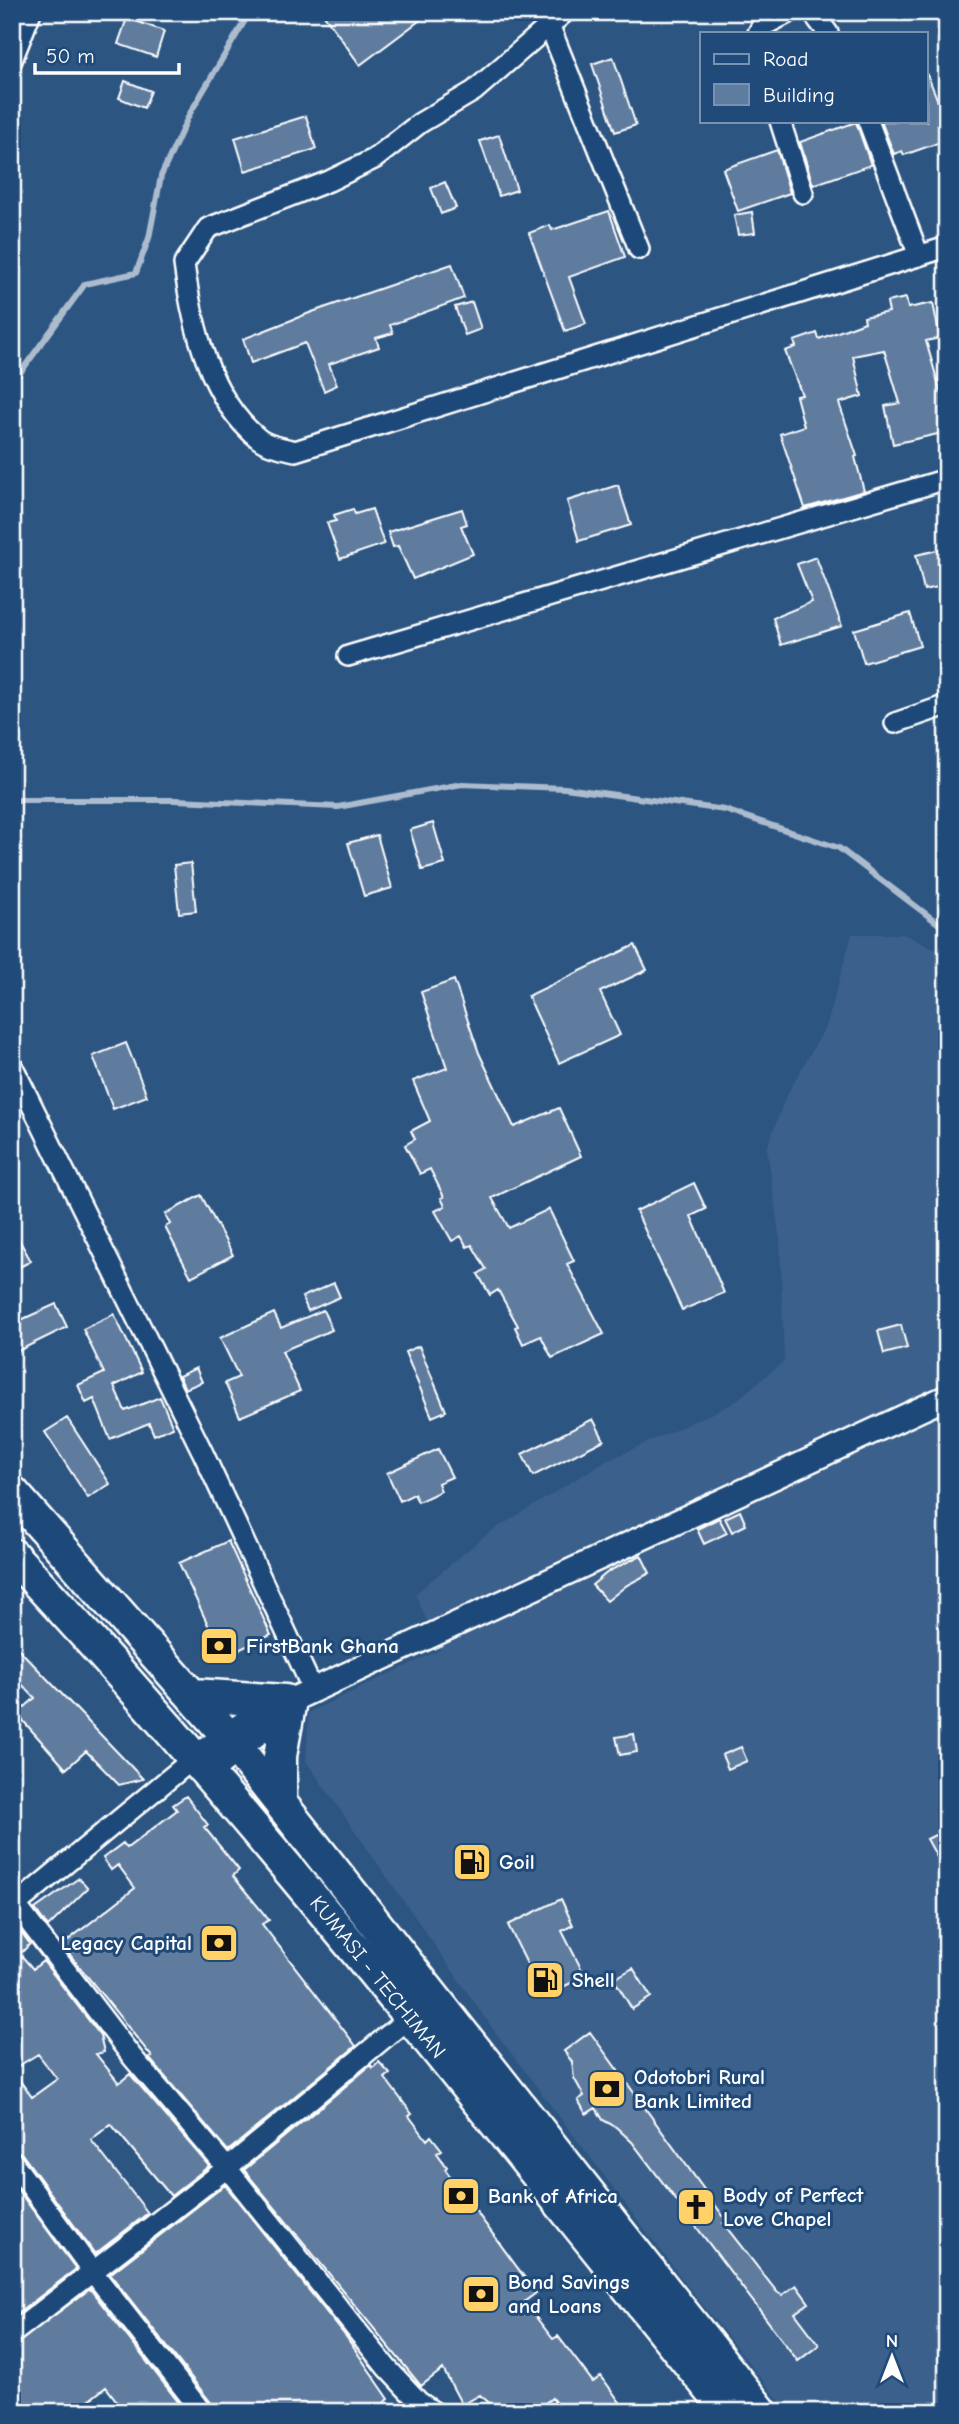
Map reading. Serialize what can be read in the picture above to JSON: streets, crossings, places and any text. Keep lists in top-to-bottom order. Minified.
{"streets":{"highway":["KUMASI - TECHIMAN"]},"places":{"bank":["FirstBank Ghana","Legacy Capital","Odotobri Rural Bank Limited","Bank of Africa","Bond Savings and Loans"],"fuel station":["Goil","Shell"],"church":["Body of Perfect Love Chapel"]},"legend":["Road","Building"],"scale_bar":"50 m","north":"top"}
